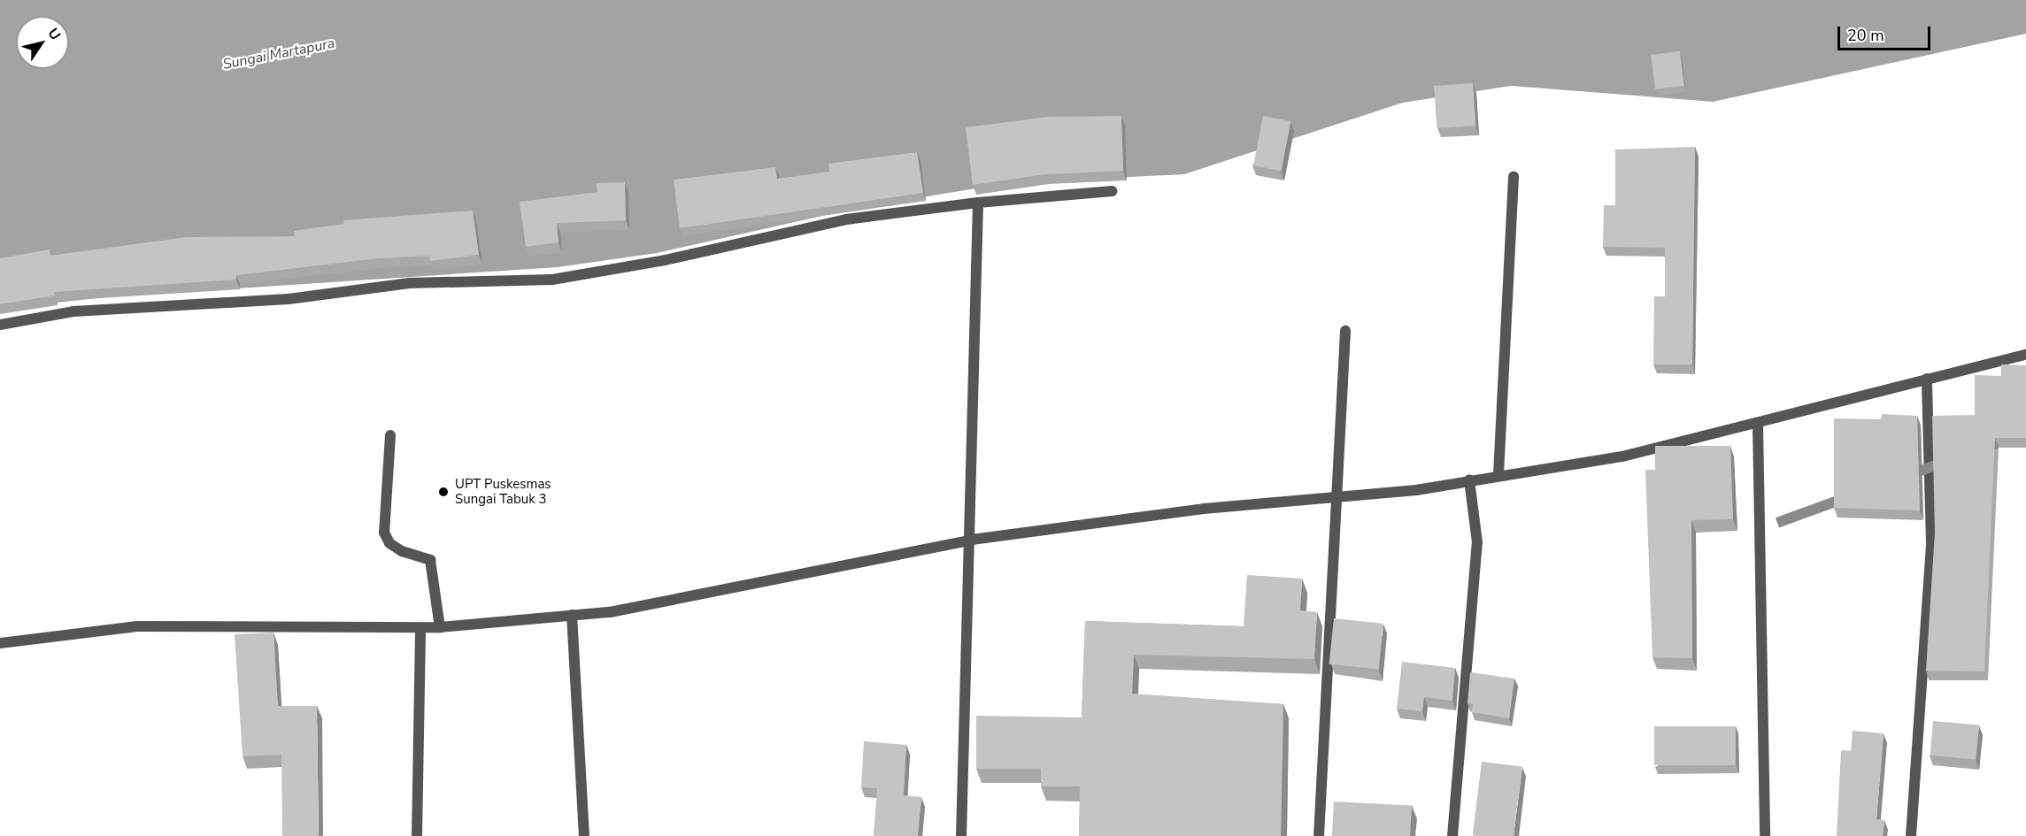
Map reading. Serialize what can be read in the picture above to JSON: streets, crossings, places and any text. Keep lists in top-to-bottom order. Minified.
{"water":["Sungai Martapura"],"places":["UPT Puskesmas Sungai Tabuk 3"],"scale_bar":"20 m","north":"top right"}
